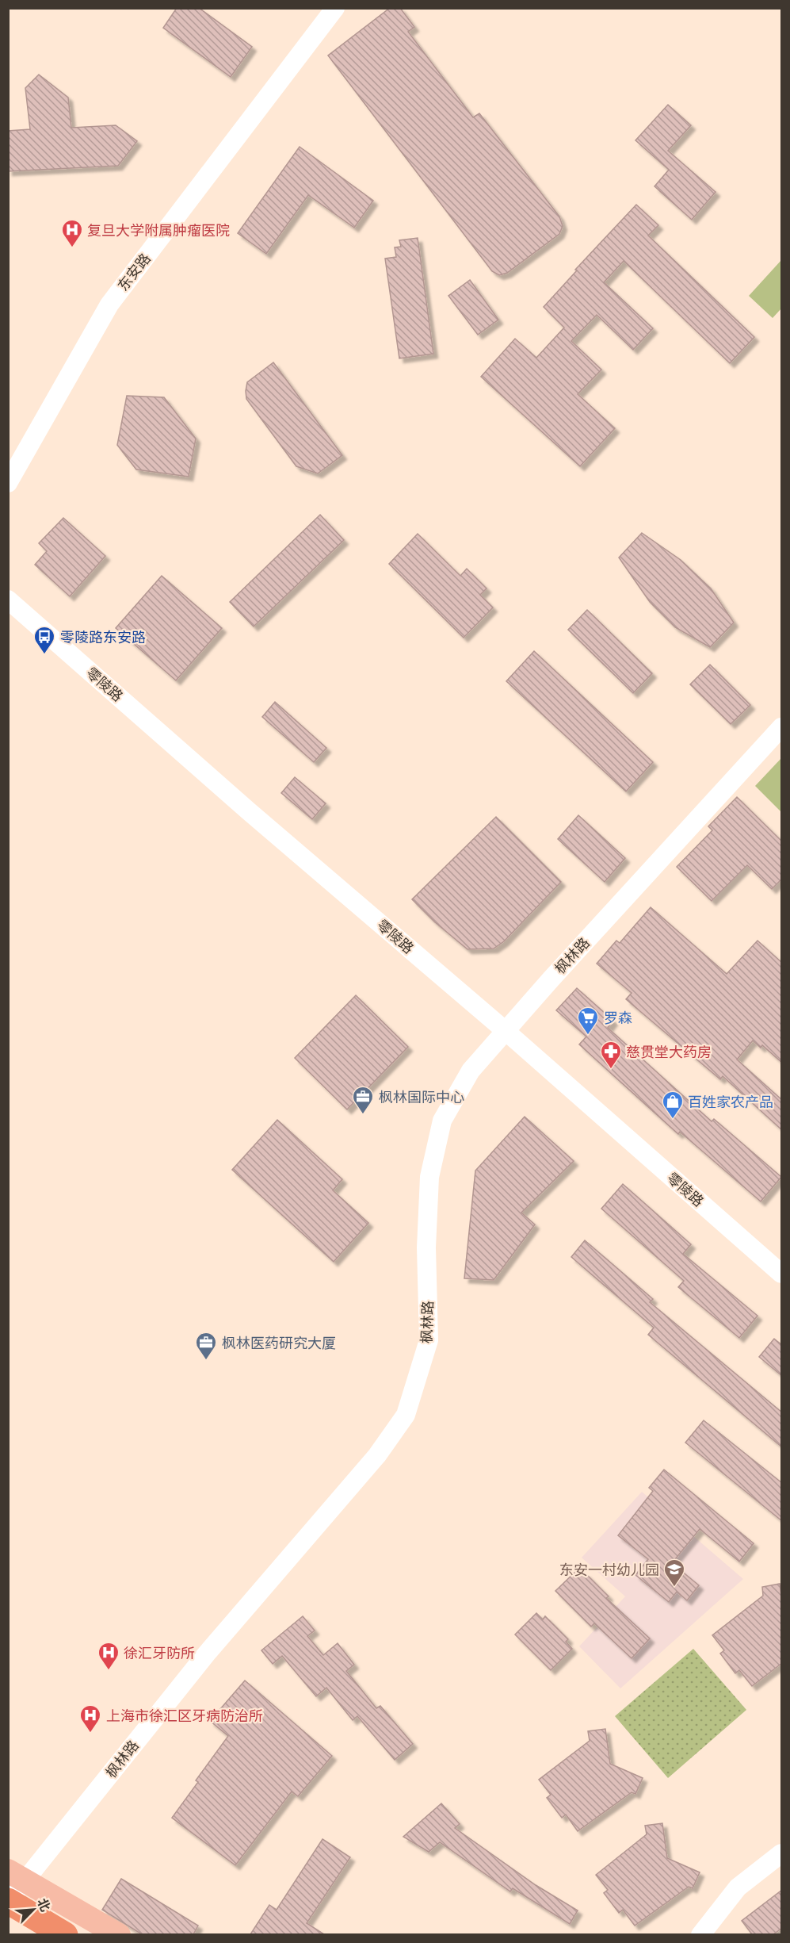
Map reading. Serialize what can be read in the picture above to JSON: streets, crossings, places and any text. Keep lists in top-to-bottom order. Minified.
{"streets":{"street":["东安路","零陵路","枫林路"]},"crossings":[["零陵路","枫林路"]],"places":{"hospital":["复旦大学附属肿瘤医院","徐汇牙防所","上海市徐汇区牙病防治所"],"bus stop":["零陵路东安路"],"supermarket":["罗森"],"pharmacy":["慈贯堂大药房"],"office":["枫林国际中心","枫林医药研究大厦"],"shop":["百姓家农产品"],"school or university":["东安一村幼儿园"]},"north":"top right"}
